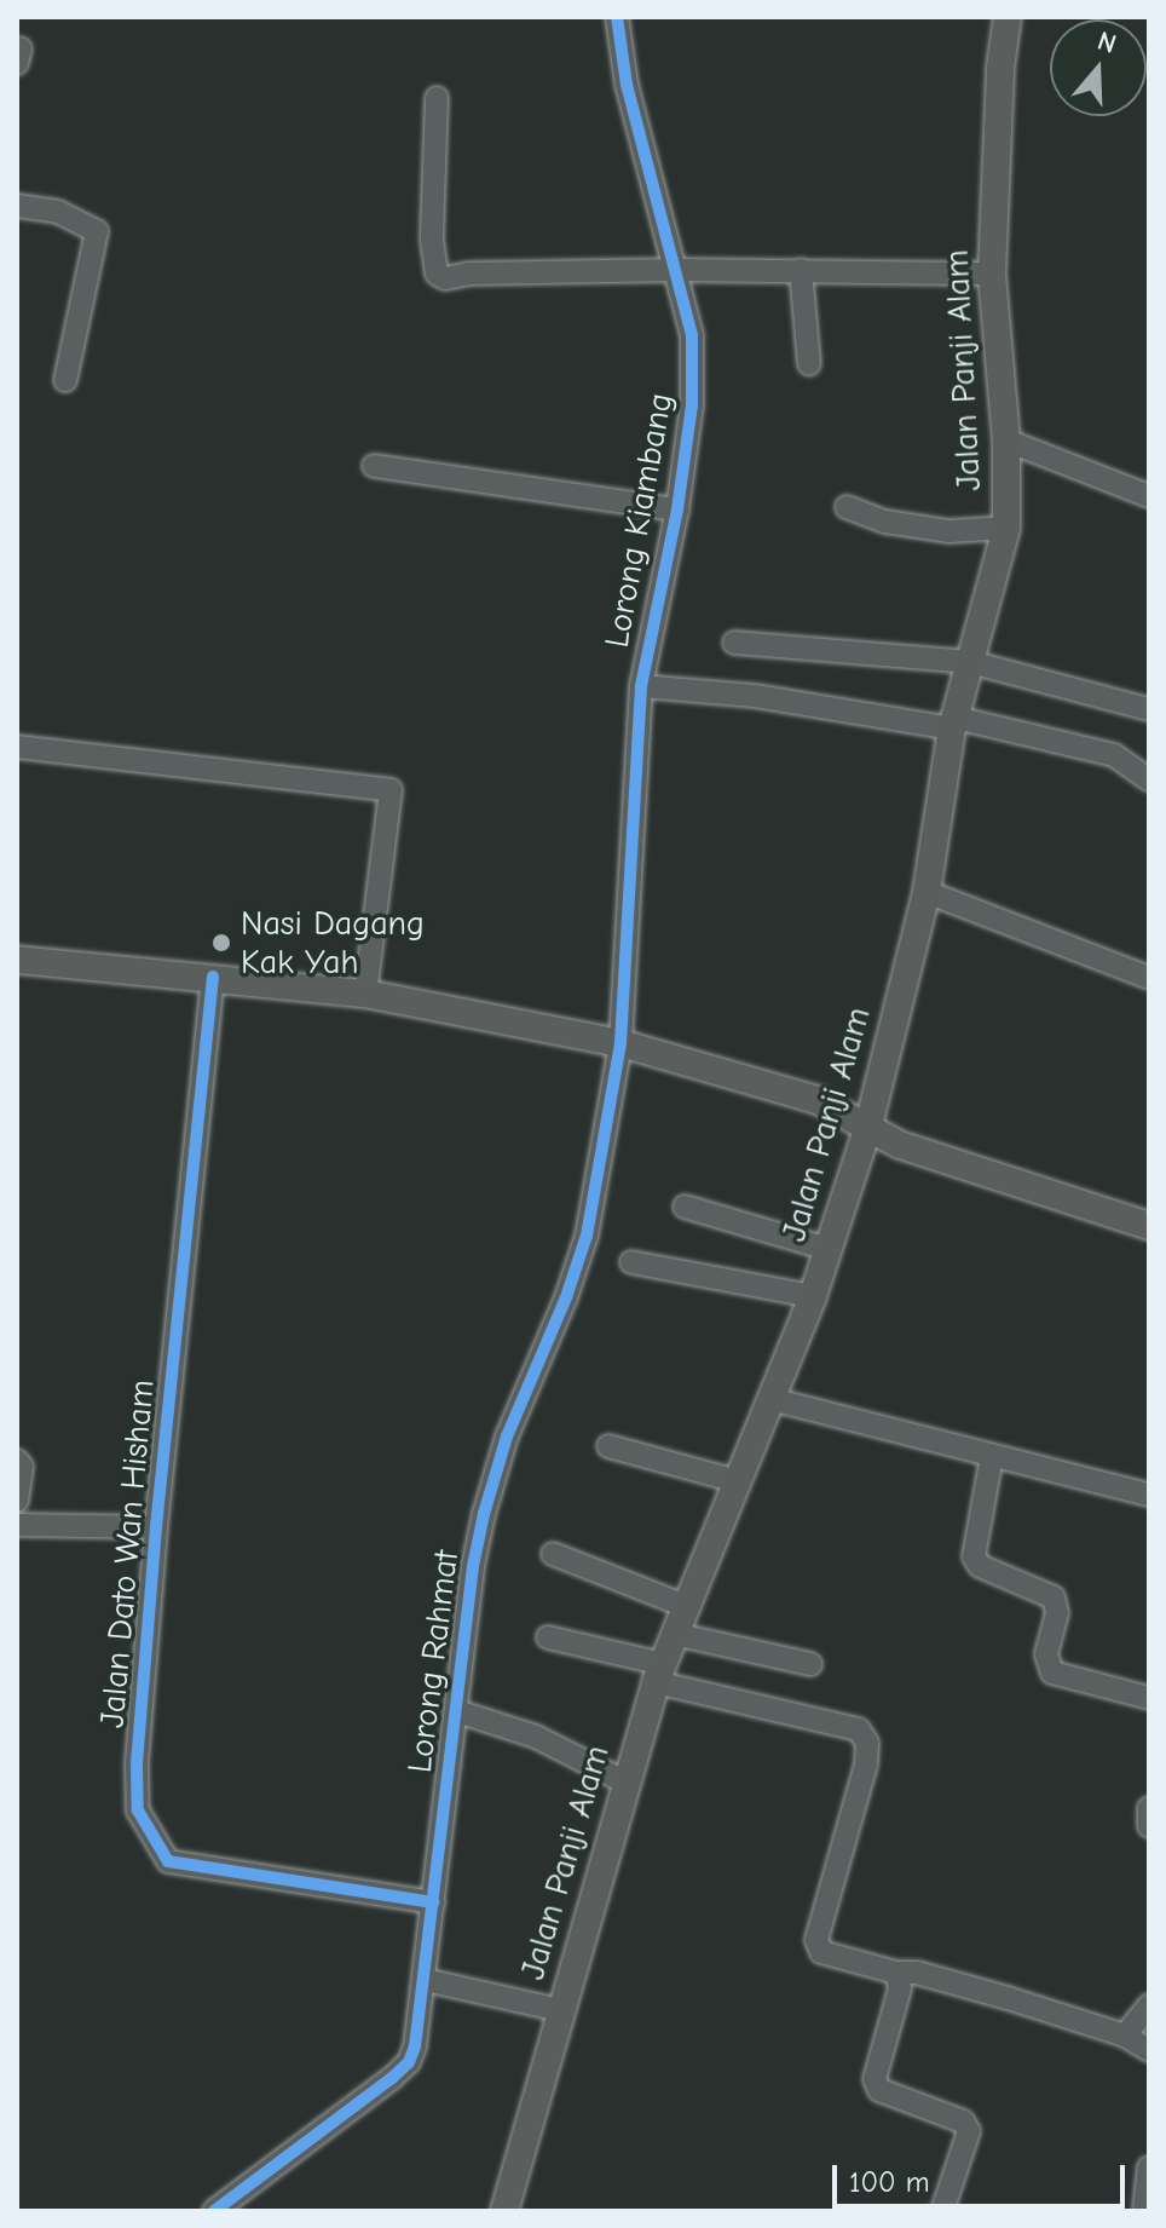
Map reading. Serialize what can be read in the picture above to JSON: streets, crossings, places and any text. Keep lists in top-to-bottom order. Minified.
{"streets":{"main road":["Jalan Panji Alam"],"street":["Lorong Kiambang","Jalan Dato Wan Hisham","Lorong Rahmat"]},"crossings":[["Lorong Kiambang","Lorong Rahmat"],["Jalan Dato Wan Hisham","Lorong Rahmat"]],"places":["Nasi Dagang Kak Yah"],"scale_bar":"100 m","north":"top"}
